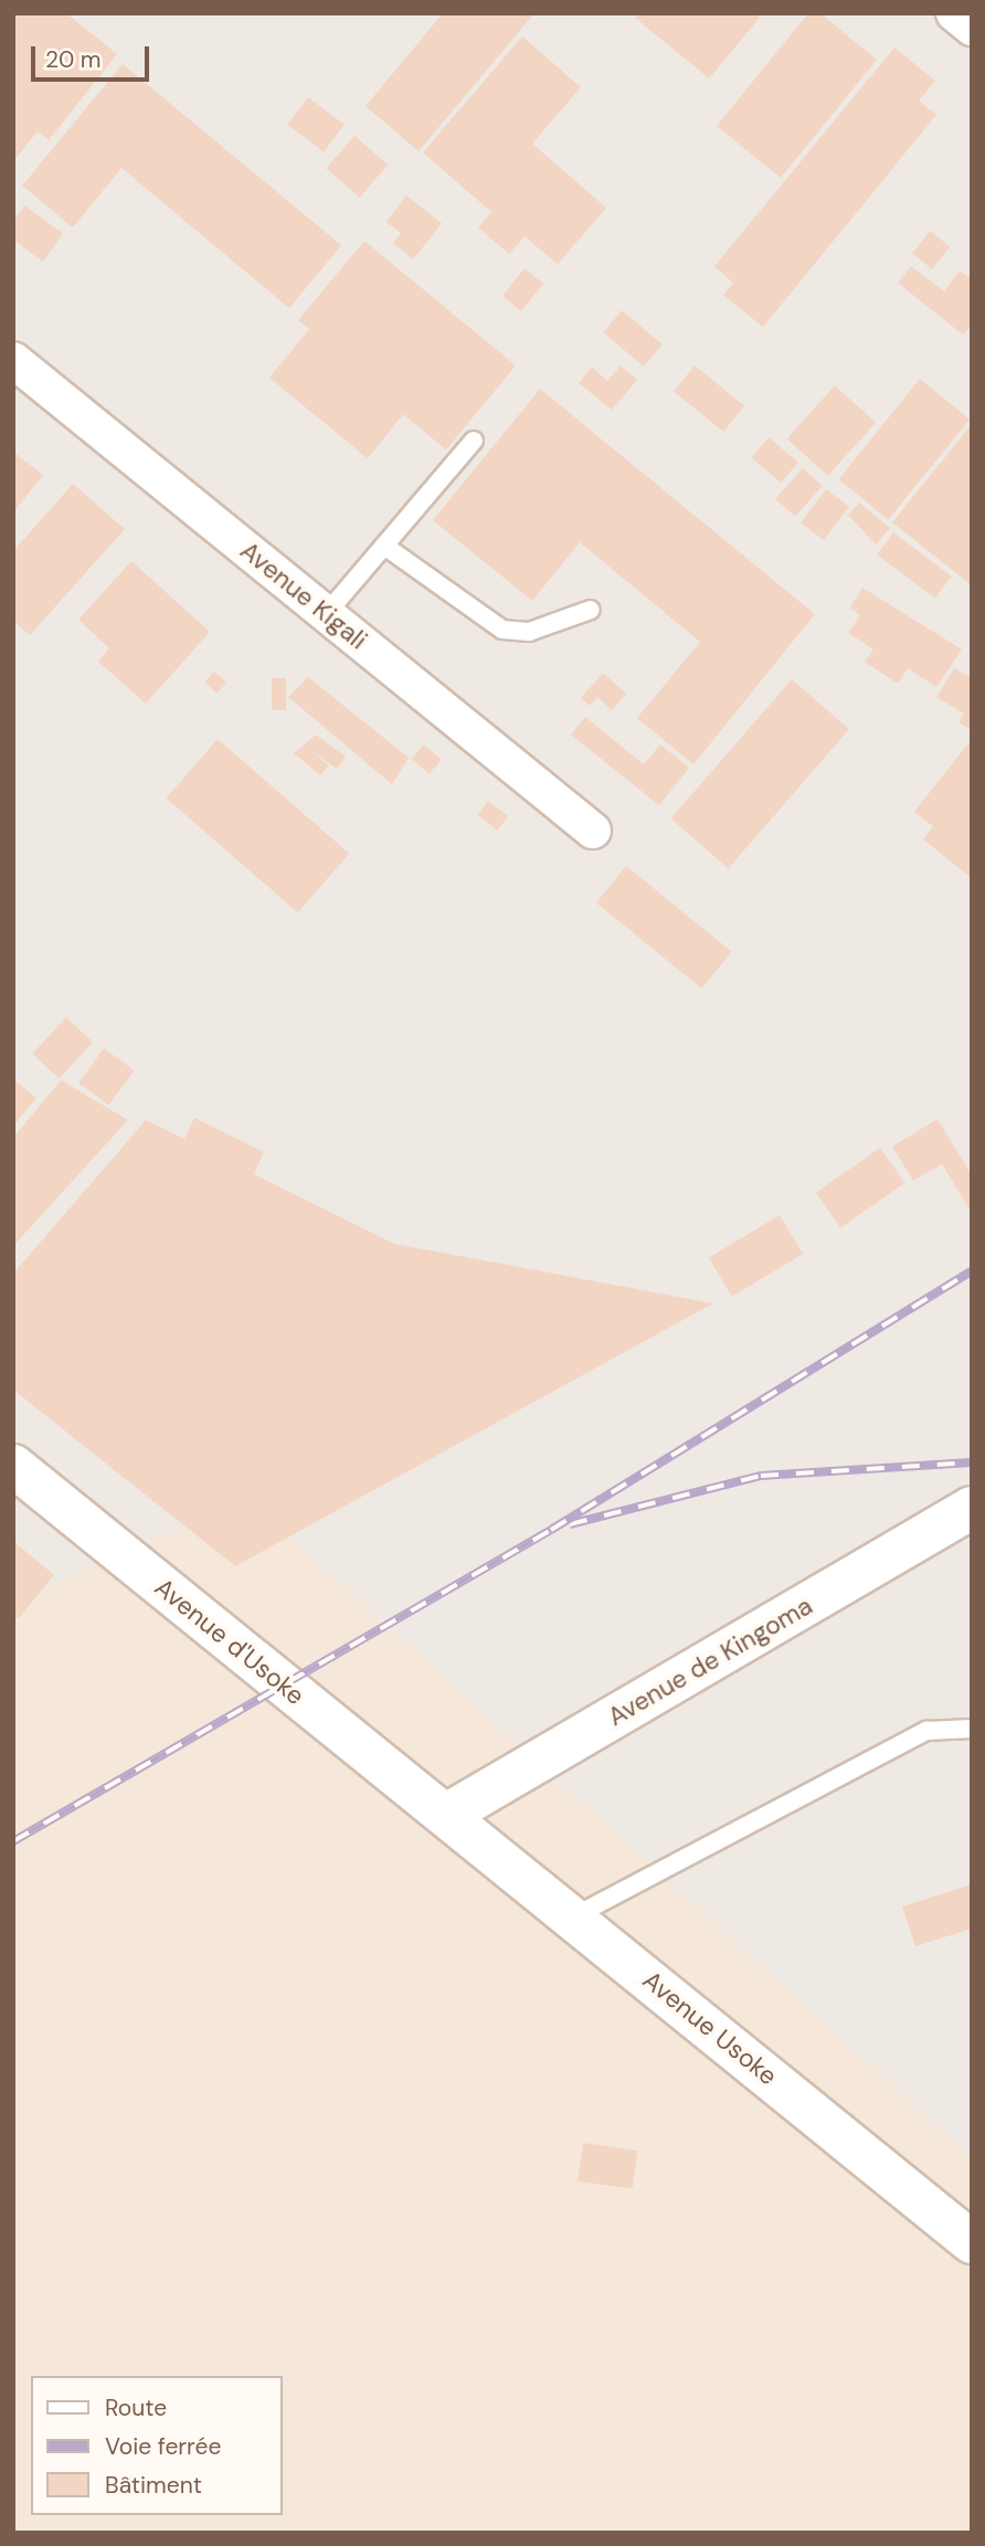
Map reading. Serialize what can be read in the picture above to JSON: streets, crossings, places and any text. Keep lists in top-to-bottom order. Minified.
{"streets":{"street":["Avenue Kigali","Avenue d'Usoke","Avenue de Kingoma","Avenue Usoke"]},"crossings":[["Avenue d'Usoke","Avenue de Kingoma"],["Avenue d'Usoke","Avenue Usoke"],["Avenue de Kingoma","Avenue Usoke"]],"legend":["Route","Voie ferrée","Bâtiment"],"scale_bar":"20 m"}
